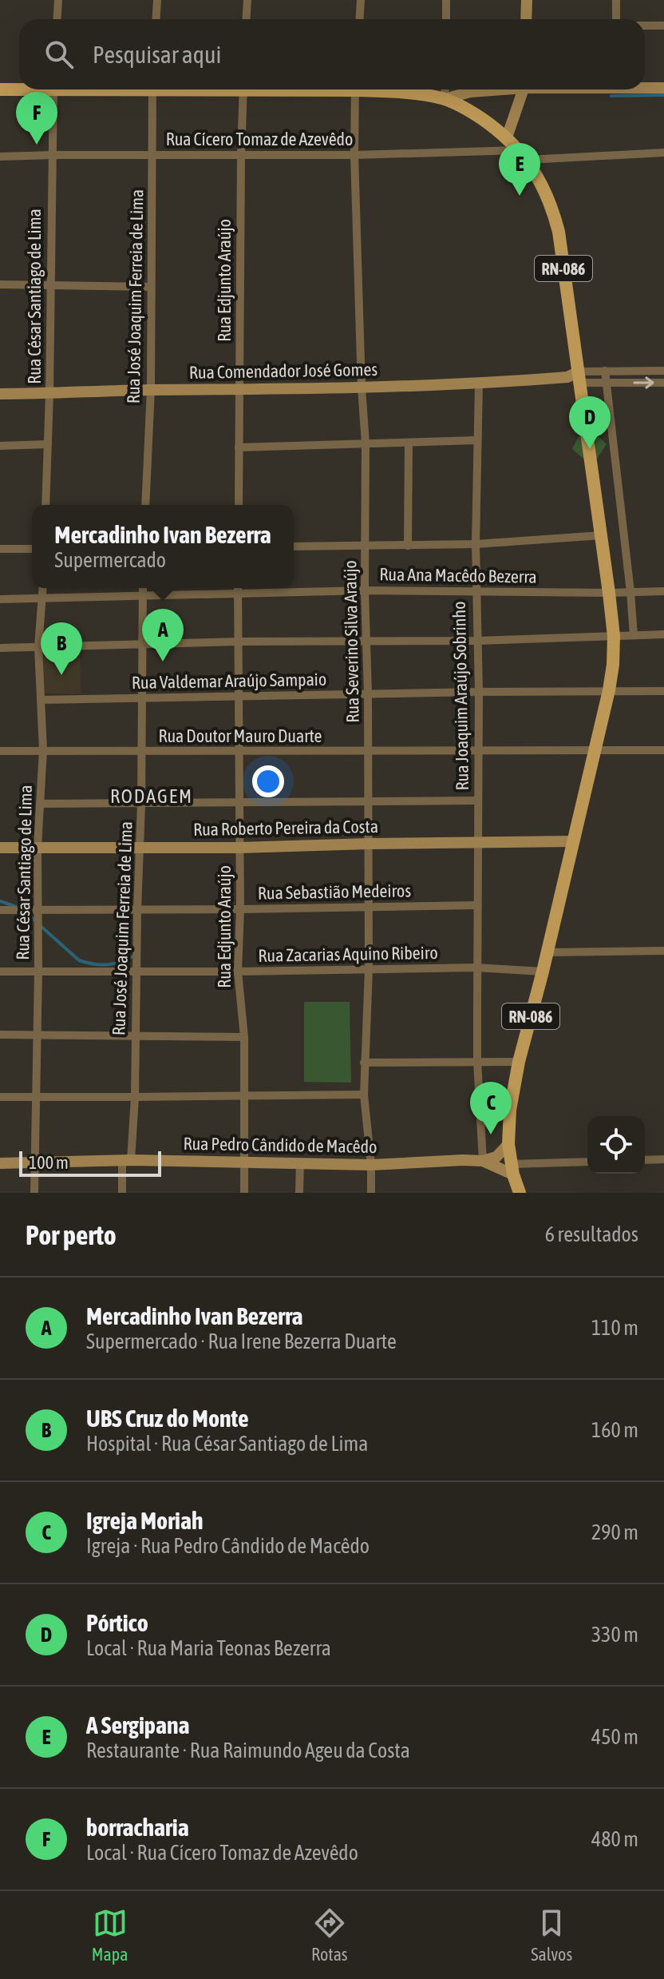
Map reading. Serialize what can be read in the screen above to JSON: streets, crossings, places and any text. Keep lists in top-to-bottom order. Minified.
{"streets":{"main road":["RN-086"],"street":["Rua Cícero Tomaz de Azevêdo","Rua Edjunto Araújo","Rua César Santiago de Lima","Rua José Joaquim Ferreia de Lima","Rua Comendador José Gomes","Rua Ana Macêdo Bezerra","Rua Severino Silva Araújo","Rua Valdemar Araújo Sampaio","Rua Joaquim Araújo Sobrinho","Rua Doutor Mauro Duarte","Rua Roberto Pereira da Costa","Rua Sebastião Medeiros","Rua Zacarias Aquino Ribeiro","Rua Pedro Cândido de Macêdo"]},"crossings":[["Rua Cícero Tomaz de Azevêdo","RN-086"],["Rua Cícero Tomaz de Azevêdo","Rua Edjunto Araújo"],["Rua Cícero Tomaz de Azevêdo","Rua César Santiago de Lima"],["Rua Cícero Tomaz de Azevêdo","Rua José Joaquim Ferreia de Lima"],["Rua Cícero Tomaz de Azevêdo","Rua Severino Silva Araújo"],["RN-086","Rua Comendador José Gomes"],["RN-086","Rua Ana Macêdo Bezerra"],["RN-086","Rua Valdemar Araújo Sampaio"],["RN-086","Rua Doutor Mauro Duarte"],["RN-086","Rua Roberto Pereira da Costa"],["RN-086","Rua Zacarias Aquino Ribeiro"],["Rua Edjunto Araújo","Rua Comendador José Gomes"],["Rua Edjunto Araújo","Rua Ana Macêdo Bezerra"],["Rua Edjunto Araújo","Rua Valdemar Araújo Sampaio"],["Rua Edjunto Araújo","Rua Doutor Mauro Duarte"],["Rua Edjunto Araújo","Rua Roberto Pereira da Costa"],["Rua Edjunto Araújo","Rua Sebastião Medeiros"],["Rua Edjunto Araújo","Rua Zacarias Aquino Ribeiro"],["Rua Edjunto Araújo","Rua Pedro Cândido de Macêdo"],["Rua César Santiago de Lima","Rua Comendador José Gomes"],["Rua César Santiago de Lima","Rua Ana Macêdo Bezerra"],["Rua César Santiago de Lima","Rua Valdemar Araújo Sampaio"],["Rua César Santiago de Lima","Rua Doutor Mauro Duarte"],["Rua César Santiago de Lima","Rua Roberto Pereira da Costa"],["Rua César Santiago de Lima","Rua Sebastião Medeiros"],["Rua César Santiago de Lima","Rua Zacarias Aquino Ribeiro"],["Rua César Santiago de Lima","Rua Pedro Cândido de Macêdo"],["Rua José Joaquim Ferreia de Lima","Rua Comendador José Gomes"],["Rua José Joaquim Ferreia de Lima","Rua Ana Macêdo Bezerra"],["Rua José Joaquim Ferreia de Lima","Rua Valdemar Araújo Sampaio"],["Rua José Joaquim Ferreia de Lima","Rua Doutor Mauro Duarte"],["Rua José Joaquim Ferreia de Lima","Rua Roberto Pereira da Costa"],["Rua José Joaquim Ferreia de Lima","Rua Sebastião Medeiros"],["Rua José Joaquim Ferreia de Lima","Rua Zacarias Aquino Ribeiro"],["Rua José Joaquim Ferreia de Lima","Rua Pedro Cândido de Macêdo"],["Rua Comendador José Gomes","Rua Severino Silva Araújo"],["Rua Comendador José Gomes","Rua Joaquim Araújo Sobrinho"],["Rua Ana Macêdo Bezerra","Rua Severino Silva Araújo"],["Rua Ana Macêdo Bezerra","Rua Joaquim Araújo Sobrinho"],["Rua Severino Silva Araújo","Rua Valdemar Araújo Sampaio"],["Rua Severino Silva Araújo","Rua Doutor Mauro Duarte"],["Rua Severino Silva Araújo","Rua Roberto Pereira da Costa"],["Rua Severino Silva Araújo","Rua Sebastião Medeiros"],["Rua Severino Silva Araújo","Rua Zacarias Aquino Ribeiro"],["Rua Severino Silva Araújo","Rua Pedro Cândido de Macêdo"],["Rua Valdemar Araújo Sampaio","Rua Joaquim Araújo Sobrinho"],["Rua Joaquim Araújo Sobrinho","Rua Doutor Mauro Duarte"],["Rua Joaquim Araújo Sobrinho","Rua Roberto Pereira da Costa"],["Rua Joaquim Araújo Sobrinho","Rua Sebastião Medeiros"],["Rua Joaquim Araújo Sobrinho","Rua Zacarias Aquino Ribeiro"],["Rua Joaquim Araújo Sobrinho","Rua Pedro Cândido de Macêdo"]],"districts":["RODAGEM"],"scale_bar":"100 m","page":{"search":"Pesquisar aqui","pins":["F","E","D","A","B","C"],"popup":["Mercadinho Ivan Bezerra","Supermercado"],"scale":"100 m","heading":["Por perto","6 resultados"],"list":[{"mark":"A","name":"Mercadinho Ivan Bezerra","note":"Supermercado · Rua Irene Bezerra Duarte","value":"110 m"},{"mark":"B","name":"UBS Cruz do Monte","note":"Hospital · Rua César Santiago de Lima","value":"160 m"},{"mark":"C","name":"Igreja Moriah","note":"Igreja · Rua Pedro Cândido de Macêdo","value":"290 m"},{"mark":"D","name":"Pórtico","note":"Local · Rua Maria Teonas Bezerra","value":"330 m"},{"mark":"E","name":"A Sergipana","note":"Restaurante · Rua Raimundo Ageu da Costa","value":"450 m"},{"mark":"F","name":"borracharia","note":"Local · Rua Cícero Tomaz de Azevêdo","value":"480 m"}],"nav":["Mapa","Rotas","Salvos"]}}
